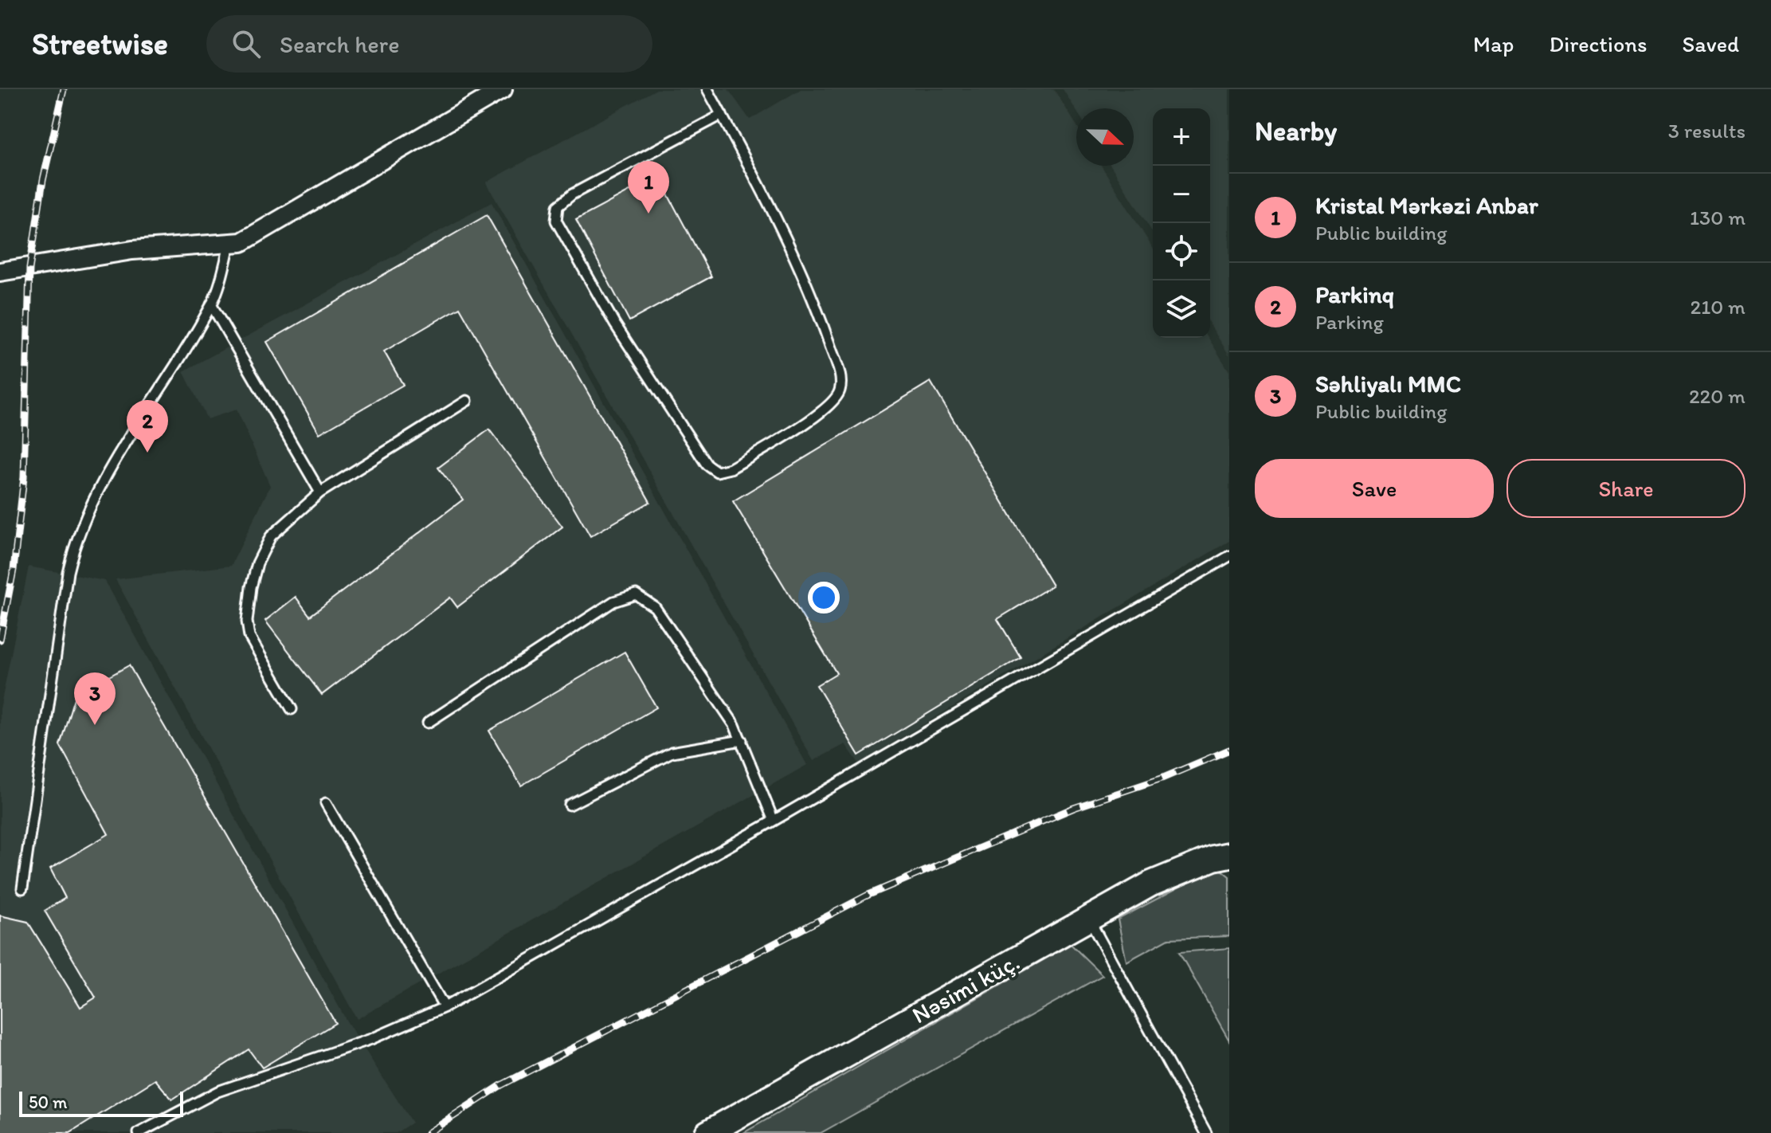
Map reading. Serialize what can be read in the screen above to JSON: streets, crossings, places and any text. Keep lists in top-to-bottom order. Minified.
{"streets":{"street":["Nəsimi küç."]},"scale_bar":"50 m","north":"right","page":{"header":"Streetwise","search":"Search here","nav":["Map","Directions","Saved"],"heading":["Nearby","3 results"],"map_buttons":["+","−"],"pins":["1","2","3"],"list":[{"mark":"1","name":"Kristal Mərkəzi Anbar","note":"Public building","value":"130 m"},{"mark":"2","name":"Parkinq","note":"Parking","value":"210 m"},{"mark":"3","name":"Səhliyalı MMC","note":"Public building","value":"220 m"}],"buttons":["Save","Share"],"scale":"50 m"}}
